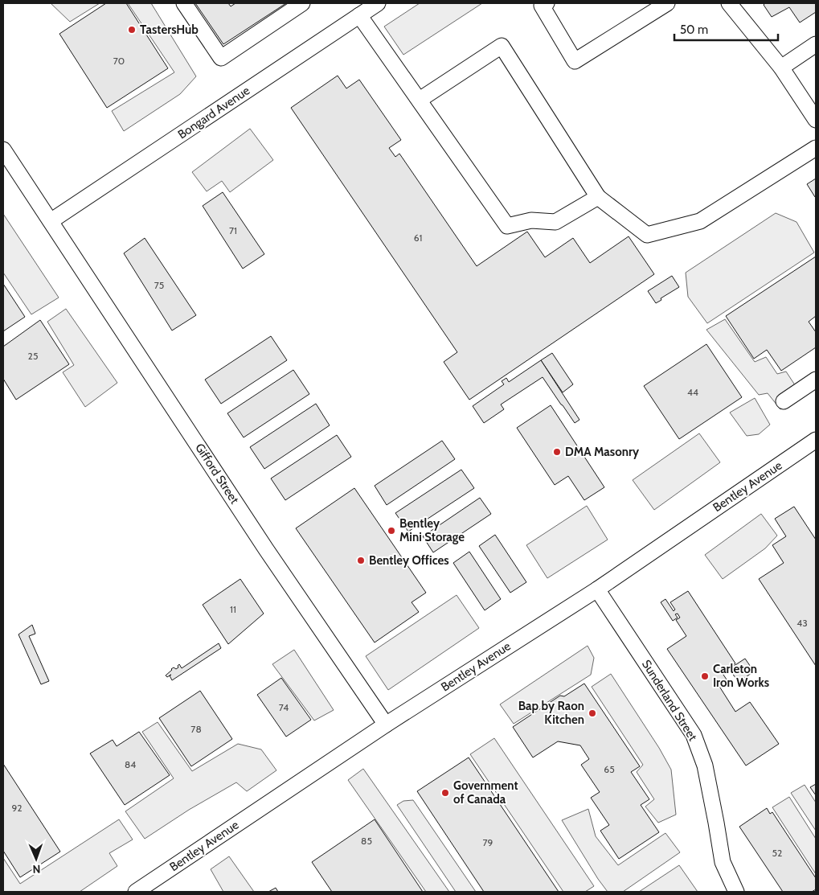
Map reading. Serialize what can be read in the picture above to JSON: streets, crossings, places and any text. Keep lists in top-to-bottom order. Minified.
{"streets":{"street":["Bongard Avenue","Gifford Street","Bentley Avenue","Sunderland Street"]},"crossings":[["Bongard Avenue","Gifford Street"],["Gifford Street","Bentley Avenue"],["Bentley Avenue","Sunderland Street"]],"places":["TastersHub","DMA Masonry","Bentley Mini Storage","Bentley Offices","Carleton Iron Works","Bap by Raon Kitchen","Government of Canada"],"house_numbers":["70","71","61","75","25","44","11","43","74","78","84","65","92","85","79","52"],"scale_bar":"50 m","north":"bottom"}
